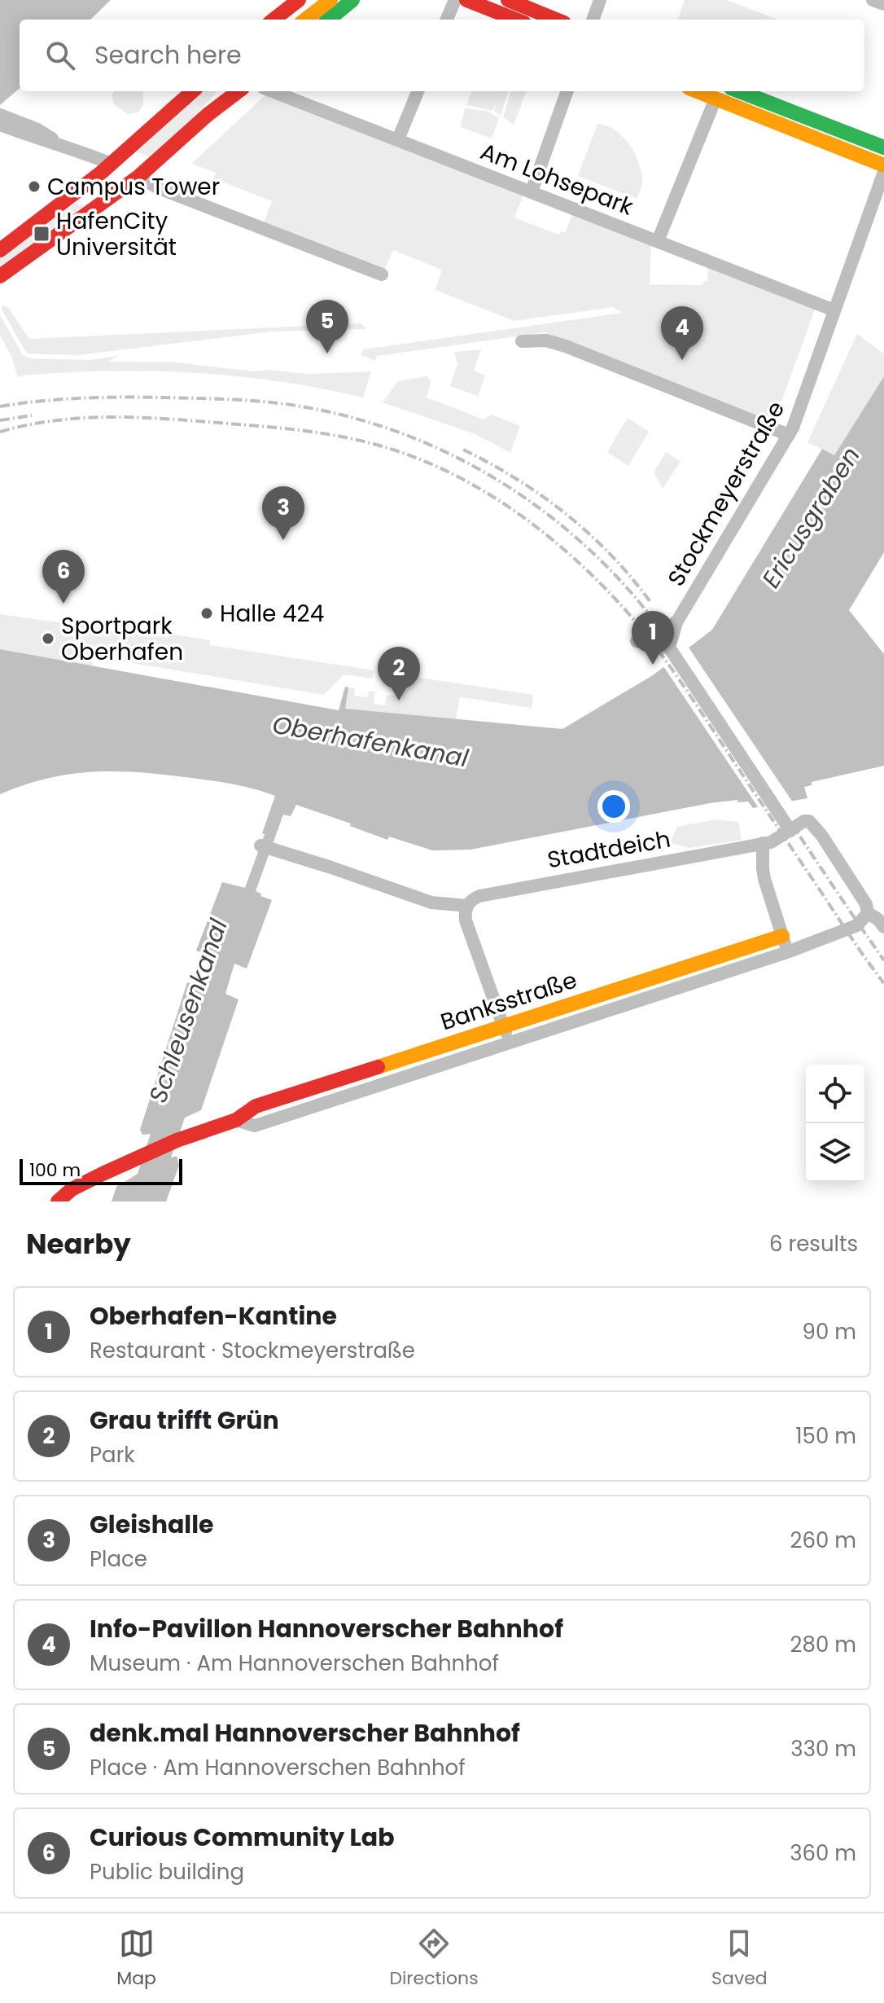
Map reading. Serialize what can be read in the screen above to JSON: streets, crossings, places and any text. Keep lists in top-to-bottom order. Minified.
{"streets":{"main road":["Banksstraße"],"street":["Am Lohsepark","Stockmeyerstraße","Stadtdeich"]},"crossings":[["Am Lohsepark","Stockmeyerstraße"],["Stadtdeich","Banksstraße"]],"water":["Ericusgraben","Oberhafenkanal","Schleusenkanal"],"places":{"other":["Campus Tower","Halle 424","Sportpark Oberhafen"],"transit":["HafenCity Universität"]},"scale_bar":"100 m","page":{"search":"Search here","pins":["5","4","3","6","1","2"],"scale":"100 m","heading":["Nearby","6 results"],"list":[{"mark":"1","name":"Oberhafen-Kantine","note":"Restaurant · Stockmeyerstraße","value":"90 m"},{"mark":"2","name":"Grau trifft Grün","note":"Park","value":"150 m"},{"mark":"3","name":"Gleishalle","note":"Place","value":"260 m"},{"mark":"4","name":"Info-Pavillon Hannoverscher Bahnhof","note":"Museum · Am Hannoverschen Bahnhof","value":"280 m"},{"mark":"5","name":"denk.mal Hannoverscher Bahnhof","note":"Place · Am Hannoverschen Bahnhof","value":"330 m"},{"mark":"6","name":"Curious Community Lab","note":"Public building","value":"360 m"}],"nav":["Map","Directions","Saved"]}}
